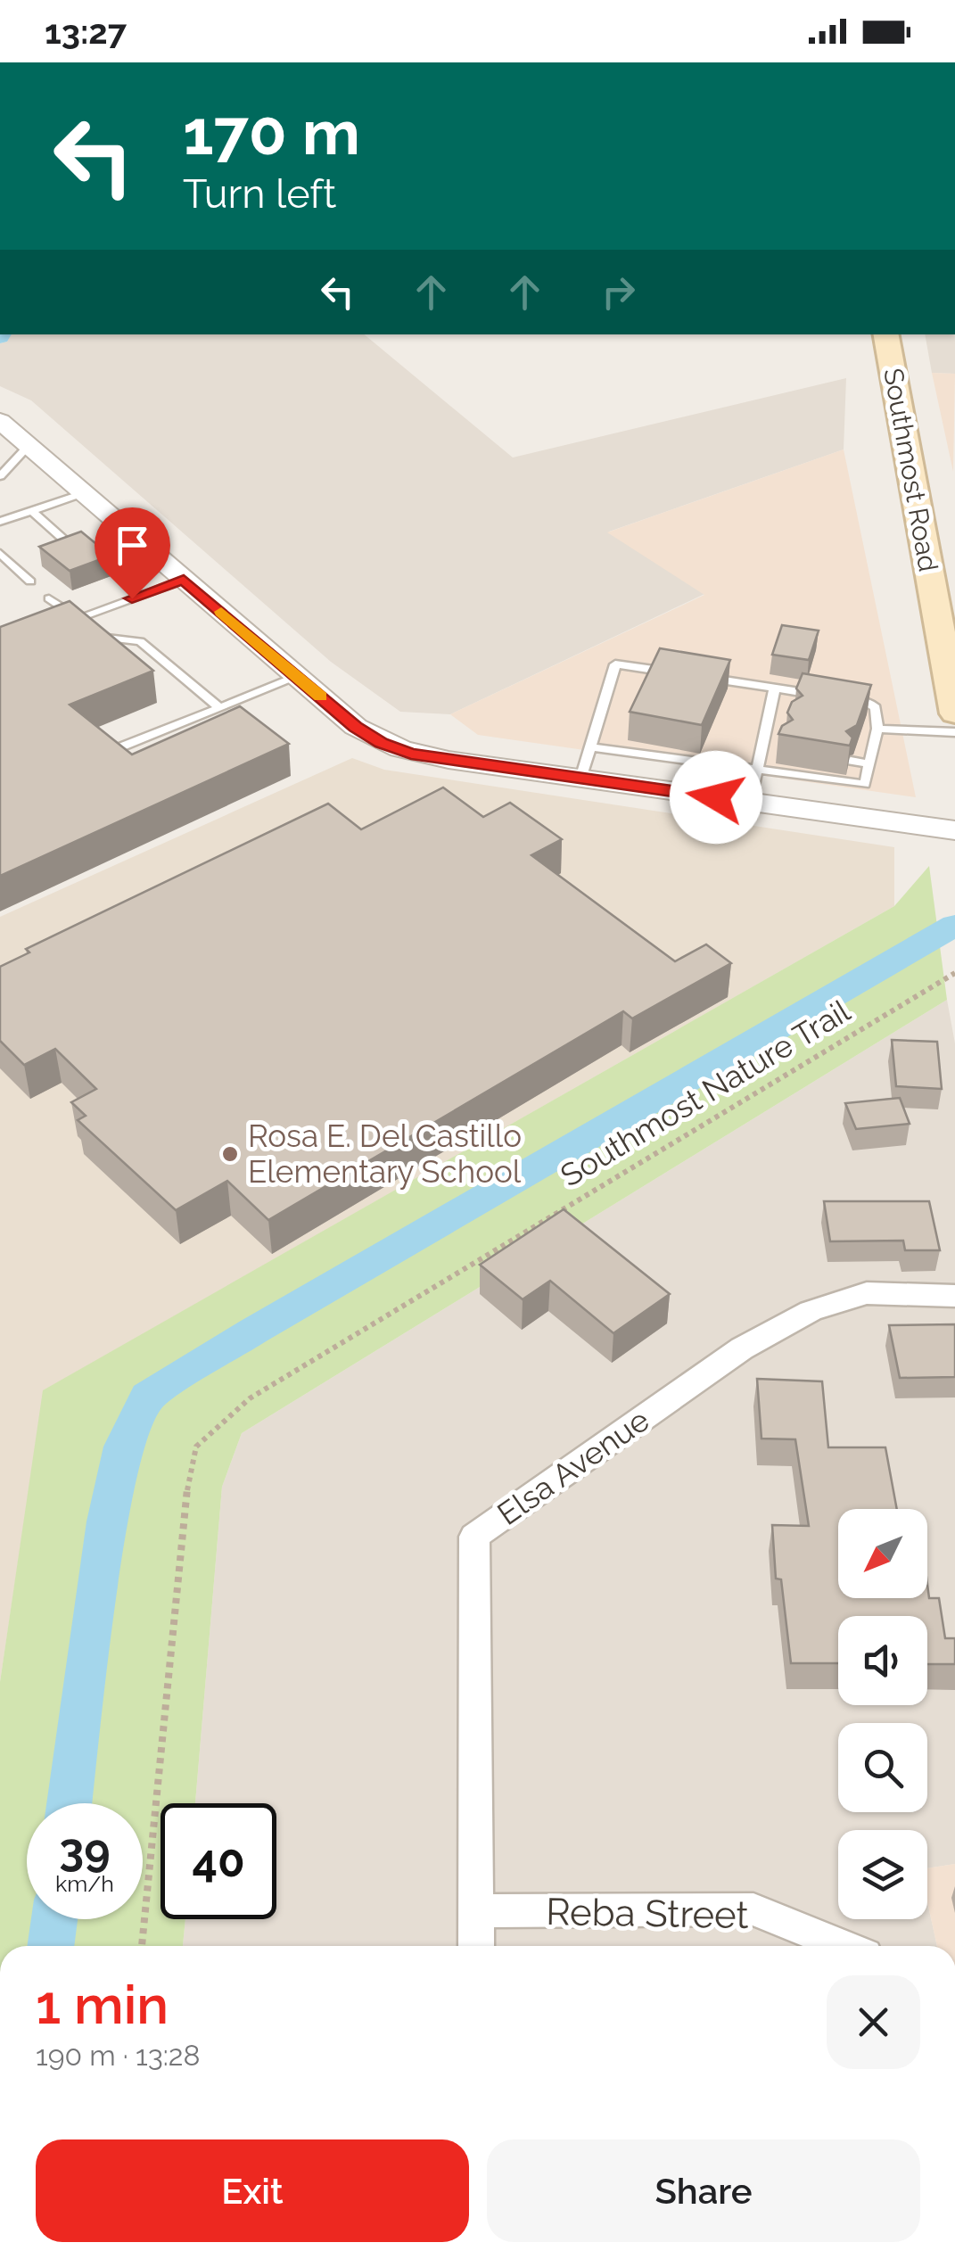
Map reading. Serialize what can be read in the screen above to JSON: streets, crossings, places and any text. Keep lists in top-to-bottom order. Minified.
{"streets":{"main road":["Southmost Road"],"street":["Elsa Avenue","Reba Street"],"path":["Southmost Nature Trail"]},"crossings":[["Elsa Avenue","Reba Street"]],"places":["Rosa E. Del Castillo Elementary School"],"north":"bottom left","page":{"status":"13:27","turn":["170 m","Turn left"],"speed":"39 km/h","limit":"40","heading":["1 min","190 m · 13:28"],"buttons":["Exit","Share"]}}
